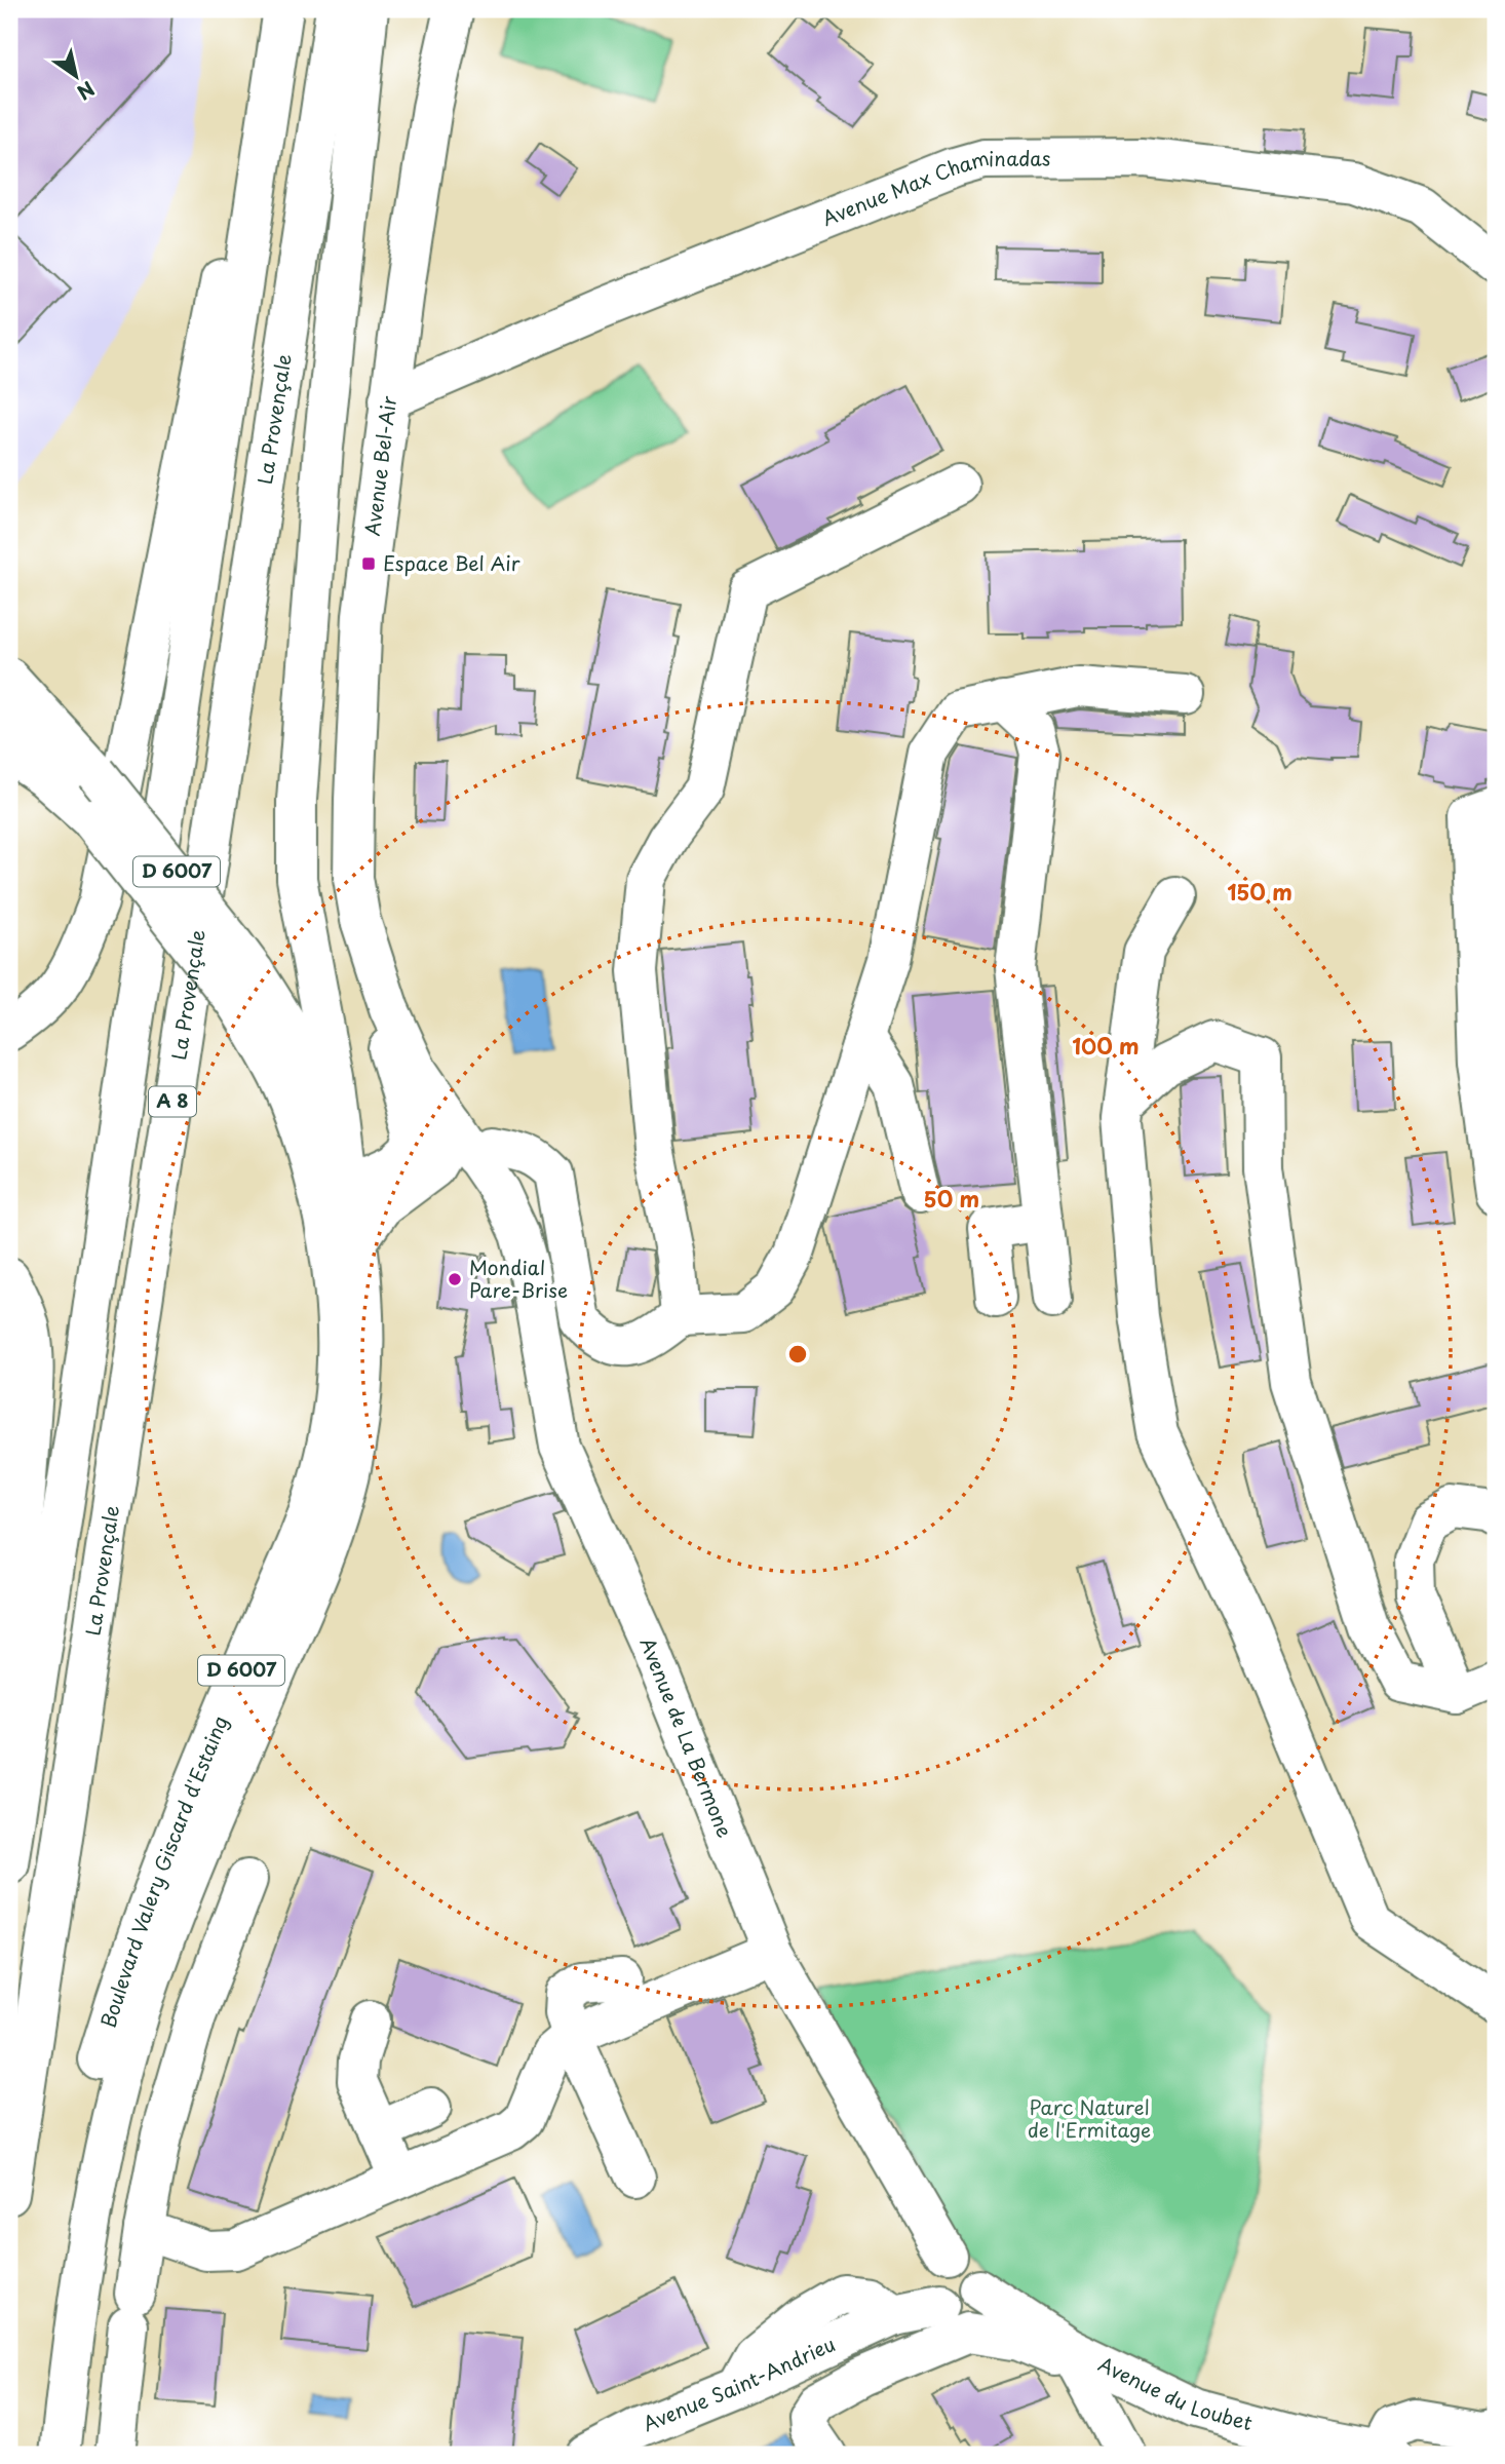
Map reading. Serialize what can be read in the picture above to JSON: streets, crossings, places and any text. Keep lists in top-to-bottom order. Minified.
{"streets":{"main road":["Avenue Max Chaminadas","La Provençale","Avenue Bel-Air","D 6007","A 8","Avenue de La Bermone","Boulevard Valery Giscard d'Estaing","Avenue Saint-Andrieu","Avenue du Loubet"]},"crossings":[["Avenue Max Chaminadas","Avenue Bel-Air"],["Avenue Bel-Air","D 6007"],["Avenue Bel-Air","Avenue de La Bermone"],["D 6007","Boulevard Valery Giscard d'Estaing"],["Avenue de La Bermone","Avenue Saint-Andrieu"],["Avenue Saint-Andrieu","Avenue du Loubet"]],"parks":["Parc Naturel de l'Ermitage"],"places":{"transit":["Espace Bel Air"],"other":["Mondial Pare-Brise"]},"north":"bottom right","rings":["150 m","100 m","50 m"]}
